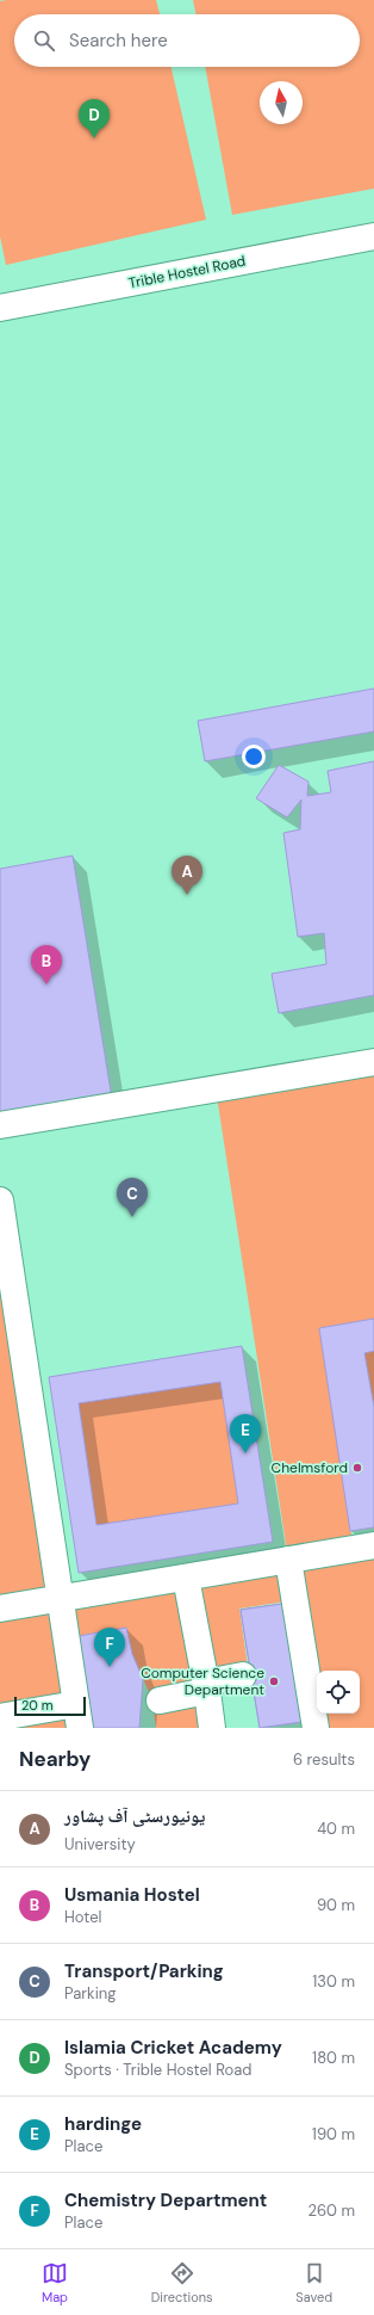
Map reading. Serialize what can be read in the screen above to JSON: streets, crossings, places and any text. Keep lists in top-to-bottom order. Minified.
{"streets":{"street":["Trible Hostel Road"]},"places":["Chelmsford","Computer Science Department"],"scale_bar":"20 m","north":"top","page":{"search":"Search here","pins":["D","A","B","C","E","F"],"scale":"20 m","heading":["Nearby","6 results"],"list":[{"mark":"A","name":"یونیورسٹی آف پشاور","note":"University","value":"40 m"},{"mark":"B","name":"Usmania Hostel","note":"Hotel","value":"90 m"},{"mark":"C","name":"Transport/Parking","note":"Parking","value":"130 m"},{"mark":"D","name":"Islamia Cricket Academy","note":"Sports · Trible Hostel Road","value":"180 m"},{"mark":"E","name":"hardinge","note":"Place","value":"190 m"},{"mark":"F","name":"Chemistry Department","note":"Place","value":"260 m"}],"nav":["Map","Directions","Saved"]}}
